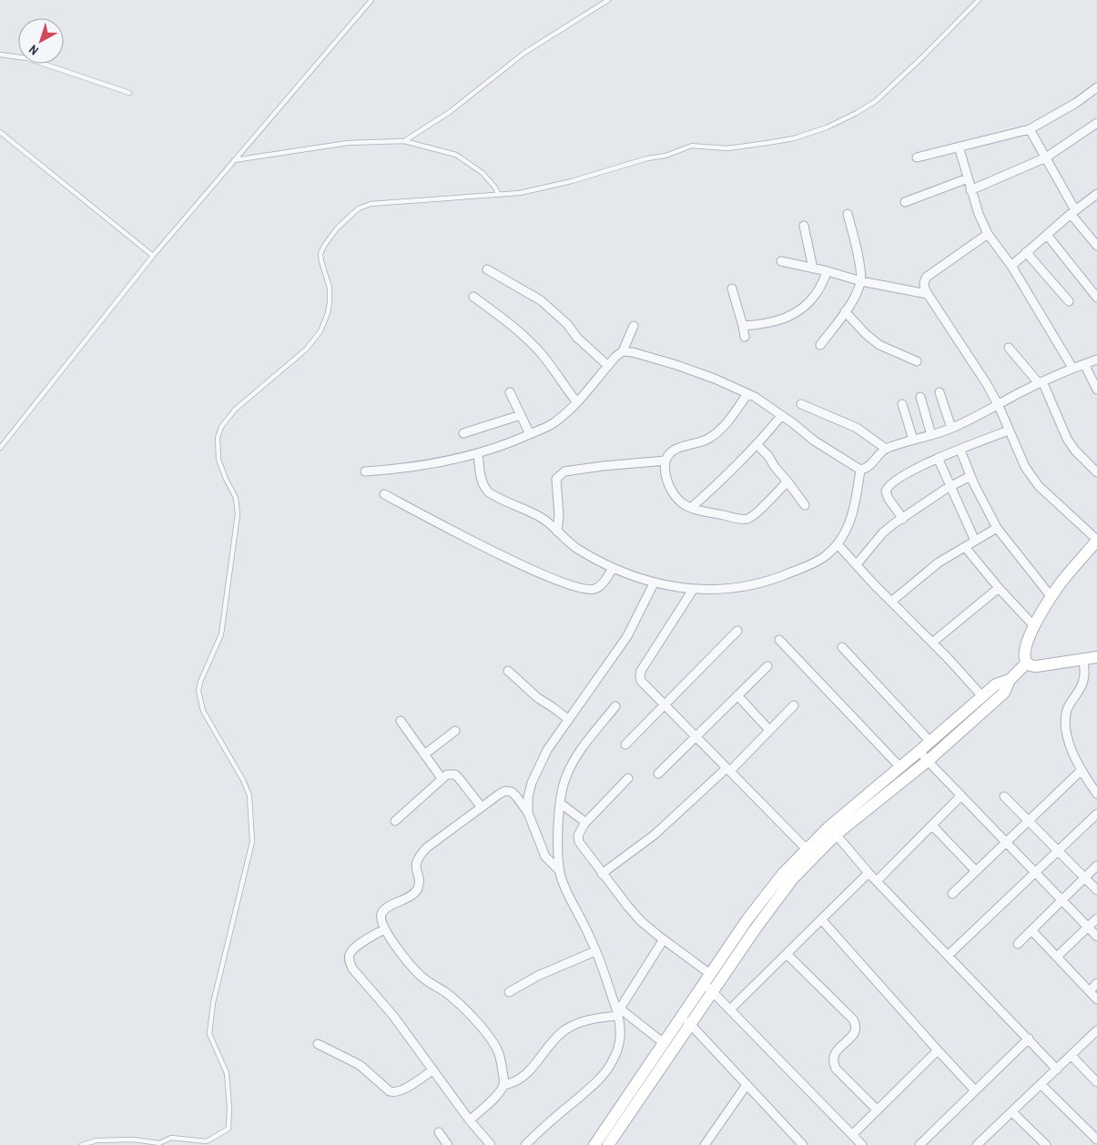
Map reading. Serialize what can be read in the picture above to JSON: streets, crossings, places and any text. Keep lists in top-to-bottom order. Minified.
{"north":"bottom left"}
